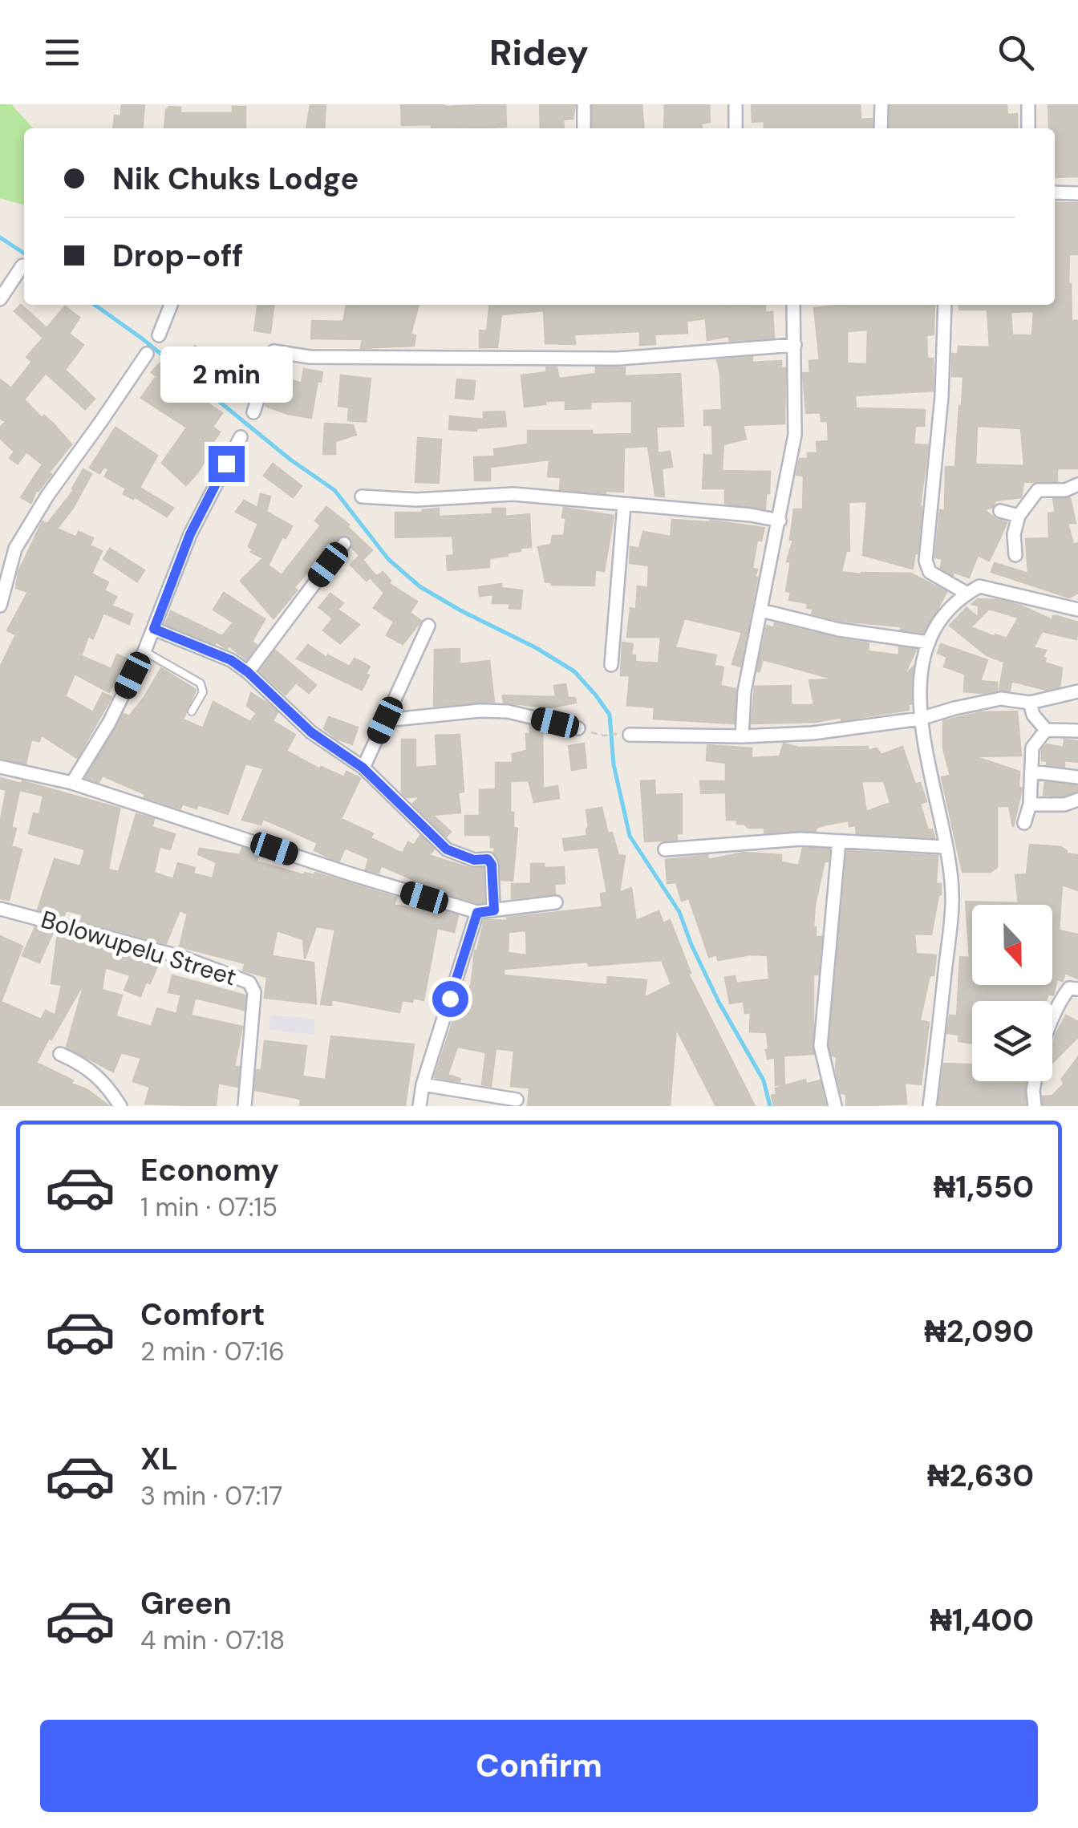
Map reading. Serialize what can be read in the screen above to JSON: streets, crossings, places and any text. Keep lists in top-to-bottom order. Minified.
{"streets":{"street":["Bolowupelu Street"]},"north":"bottom","page":{"header":"Ridey","banner":["Nik Chuks Lodge","Drop-off"],"bubble":"2 min","list":[{"name":"Economy","note":"1 min · 07:15","value":"₦1,550"},{"name":"Comfort","note":"2 min · 07:16","value":"₦2,090"},{"name":"XL","note":"3 min · 07:17","value":"₦2,630"},{"name":"Green","note":"4 min · 07:18","value":"₦1,400"}],"buttons":"Confirm"}}
